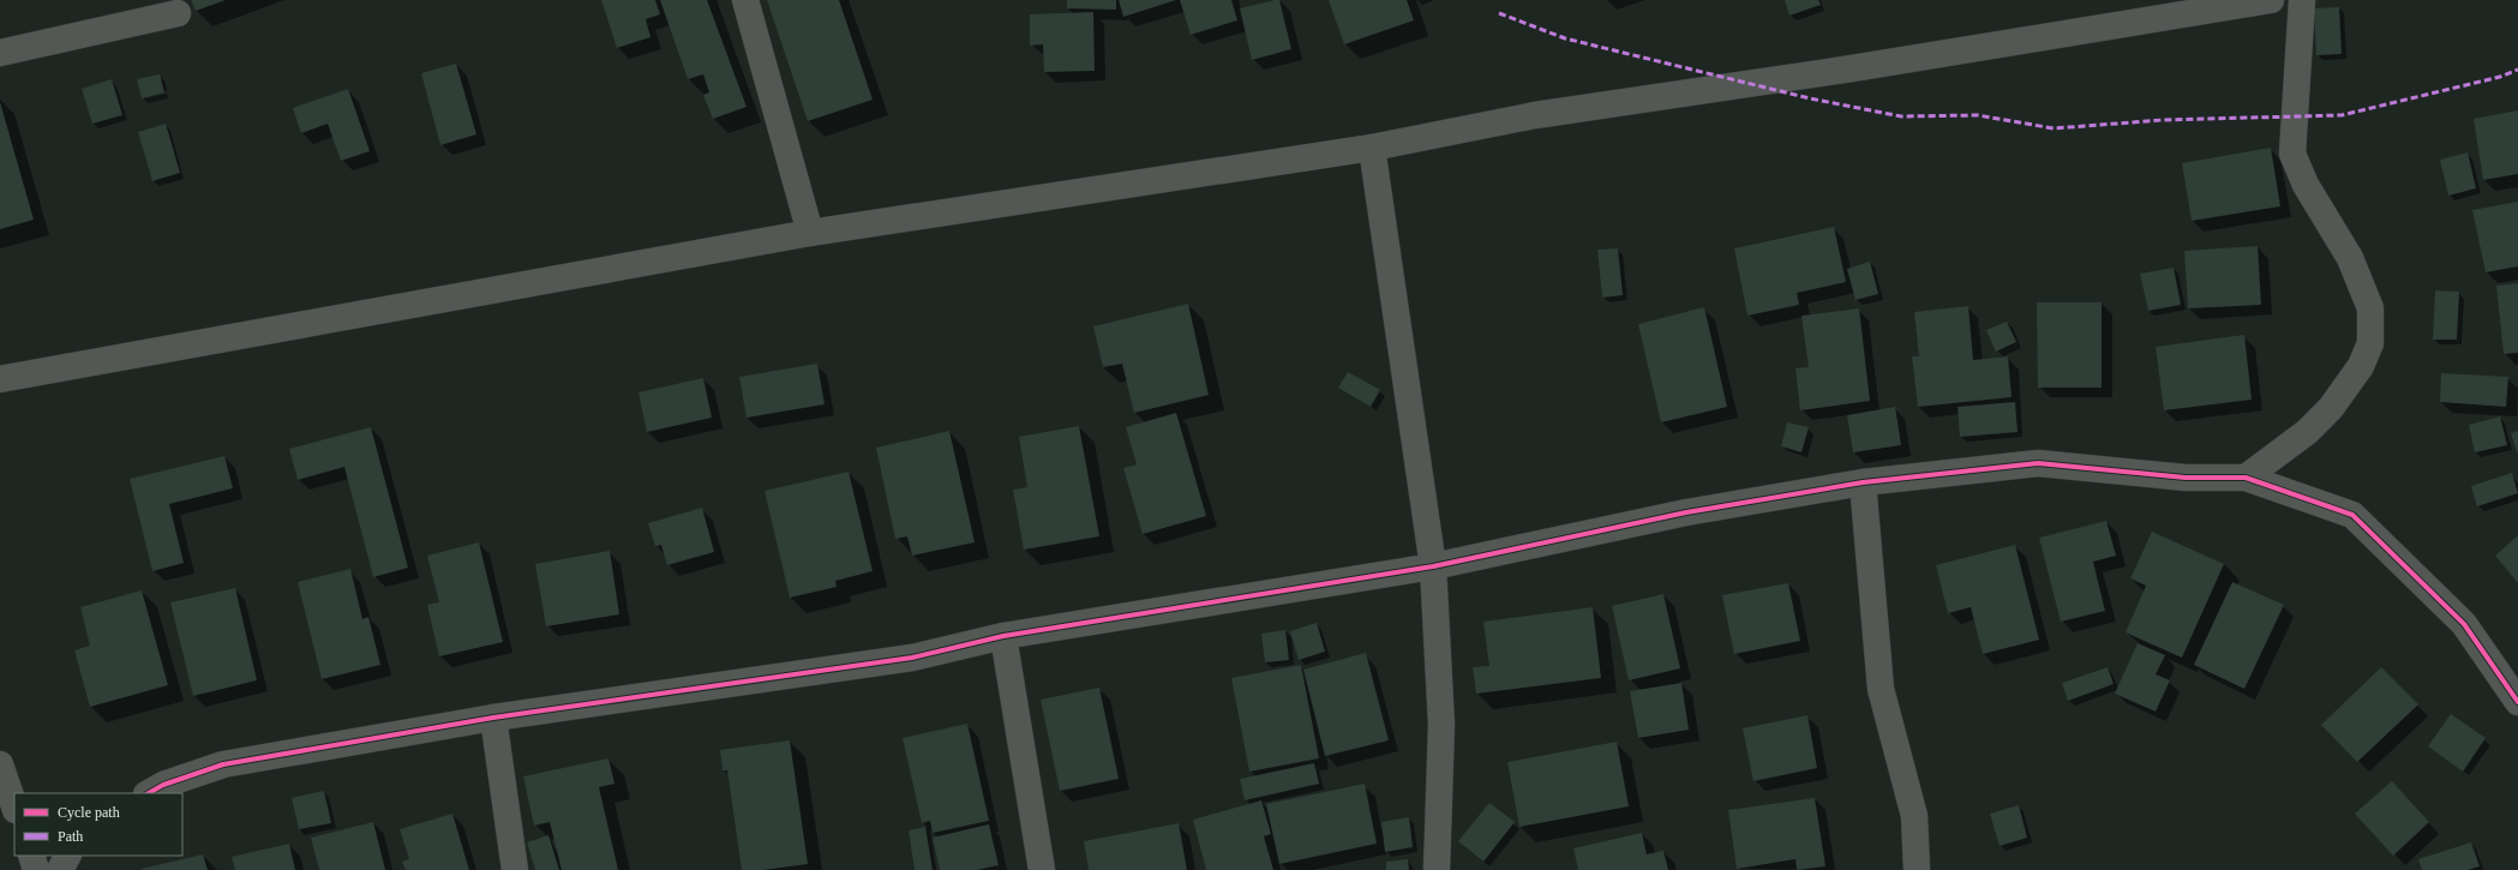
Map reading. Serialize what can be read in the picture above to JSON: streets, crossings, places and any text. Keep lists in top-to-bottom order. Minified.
{"legend":["Cycle path","Path"]}
